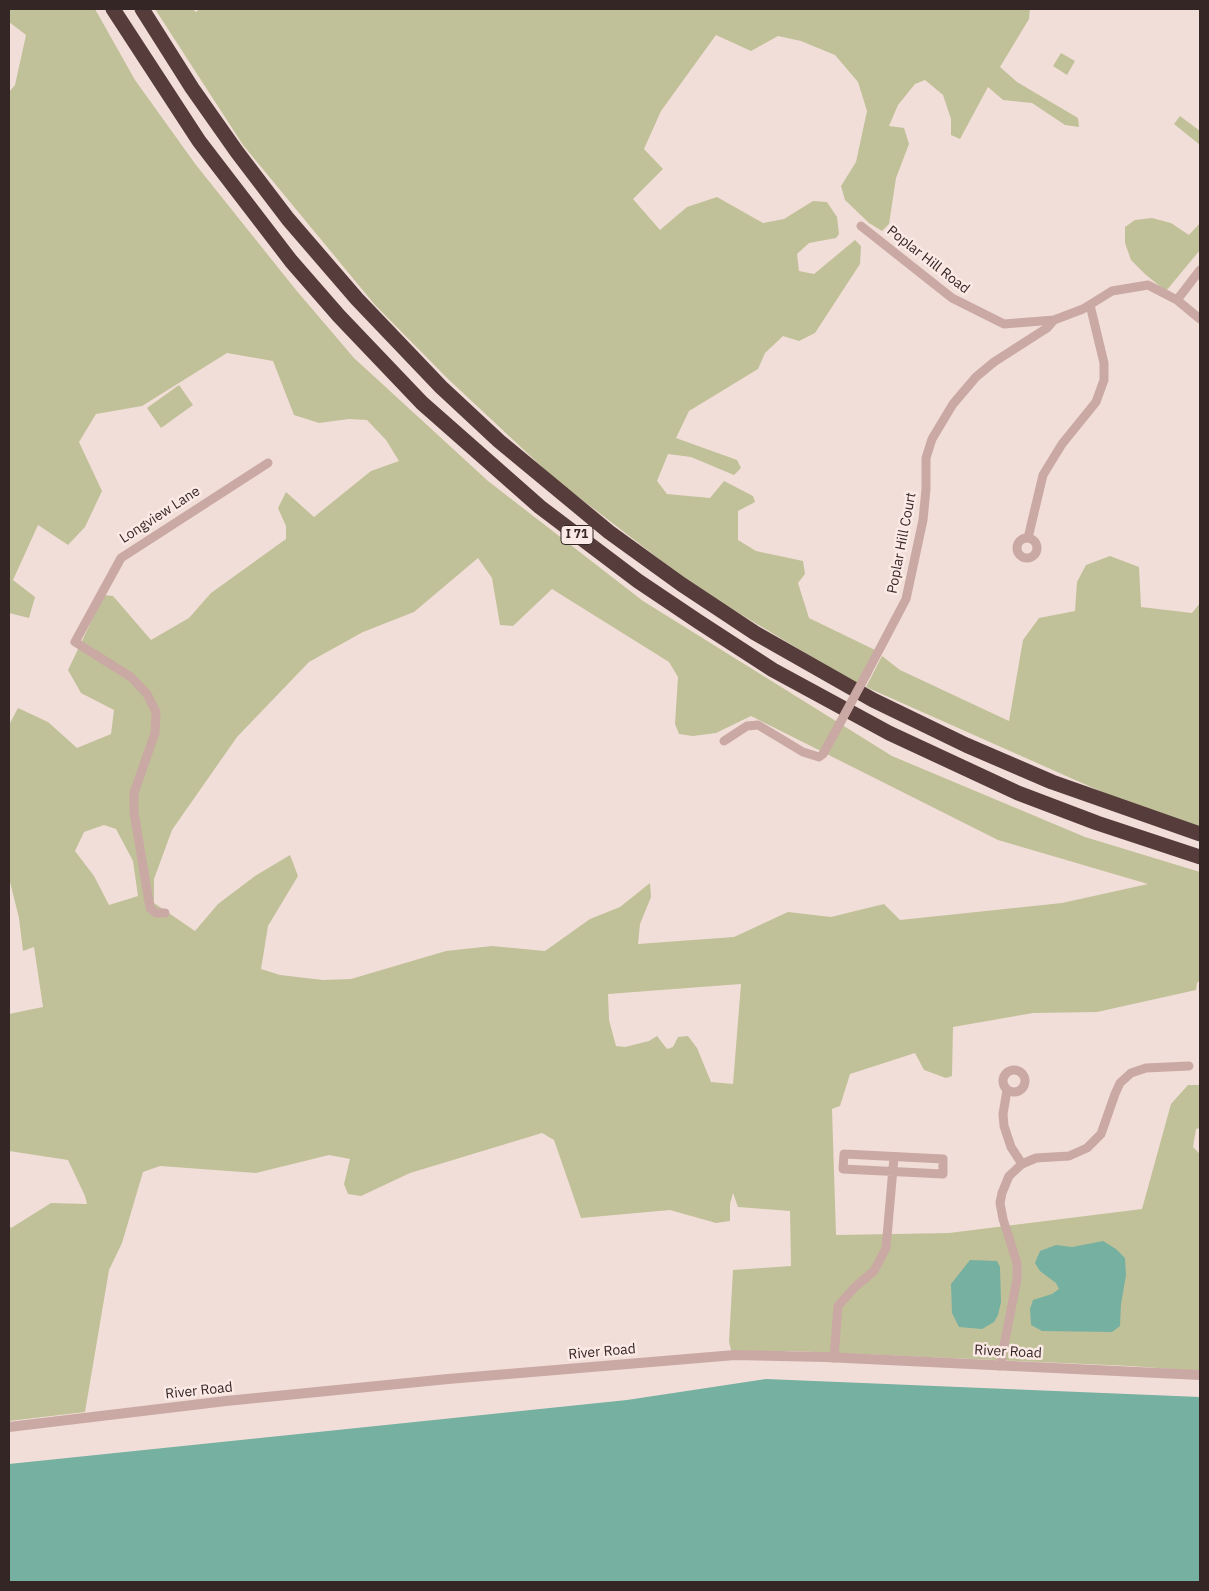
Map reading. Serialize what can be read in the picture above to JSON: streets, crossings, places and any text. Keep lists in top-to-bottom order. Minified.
{"streets":{"highway":["I 71"],"street":["Poplar Hill Road","Longview Lane","Poplar Hill Court","River Road"]},"crossings":[["Poplar Hill Road","Poplar Hill Court"]]}
